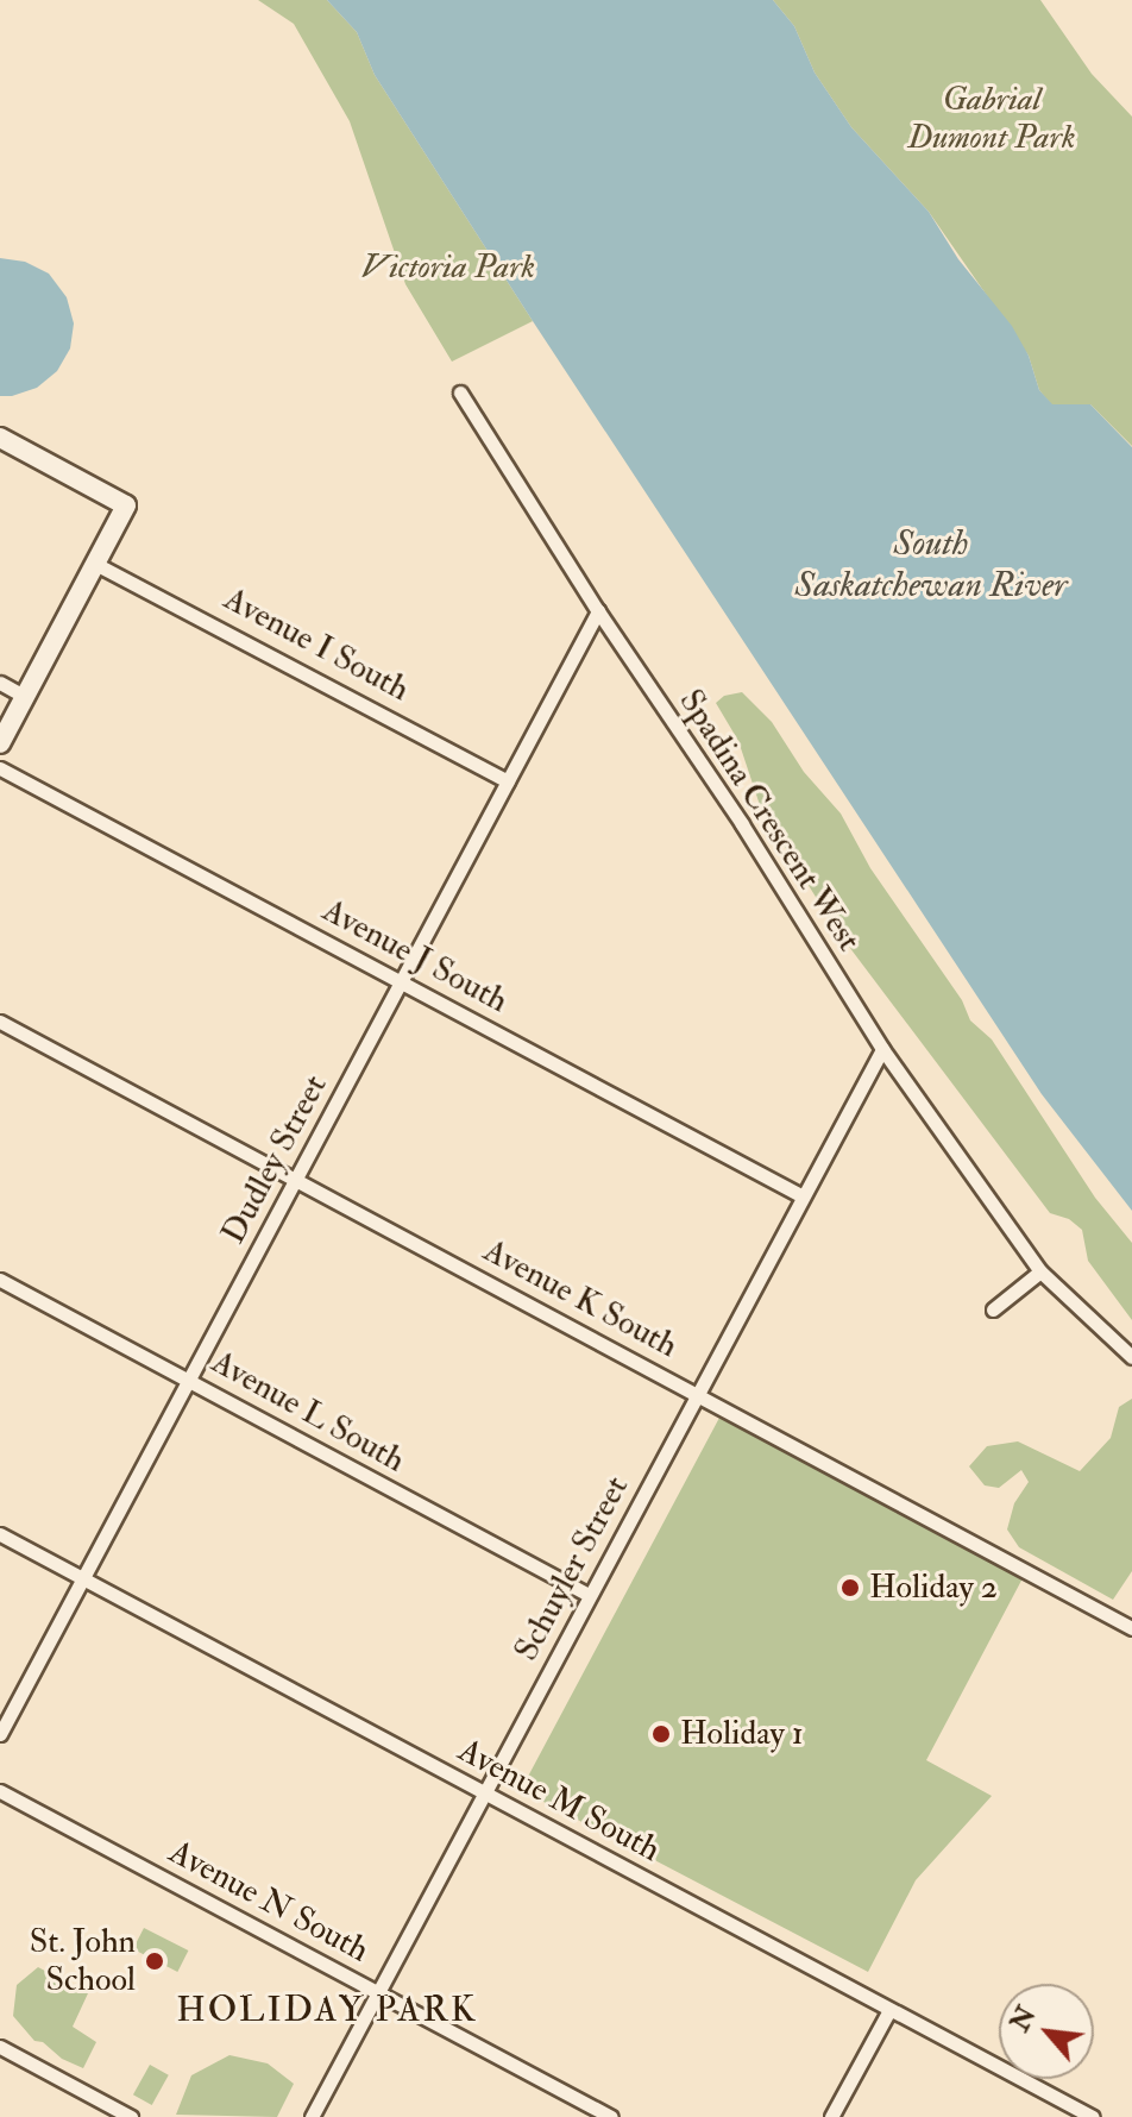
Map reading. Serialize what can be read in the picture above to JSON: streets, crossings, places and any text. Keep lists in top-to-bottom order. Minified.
{"streets":{"street":["Avenue I South","Spadina Crescent West","Avenue J South","Dudley Street","Avenue K South","Avenue L South","Schuyler Street","Avenue M South","Avenue N South"]},"crossings":[["Avenue I South","Dudley Street"],["Spadina Crescent West","Dudley Street"],["Spadina Crescent West","Schuyler Street"],["Avenue J South","Dudley Street"],["Avenue J South","Schuyler Street"],["Dudley Street","Avenue K South"],["Dudley Street","Avenue L South"],["Dudley Street","Avenue M South"],["Avenue K South","Schuyler Street"],["Avenue L South","Schuyler Street"],["Schuyler Street","Avenue M South"],["Schuyler Street","Avenue N South"]],"districts":["HOLIDAY PARK"],"water":["South Saskatchewan River"],"parks":["Gabrial Dumont Park","Victoria Park"],"places":["Holiday 2","Holiday 1","St. John School"],"north":"top left"}
